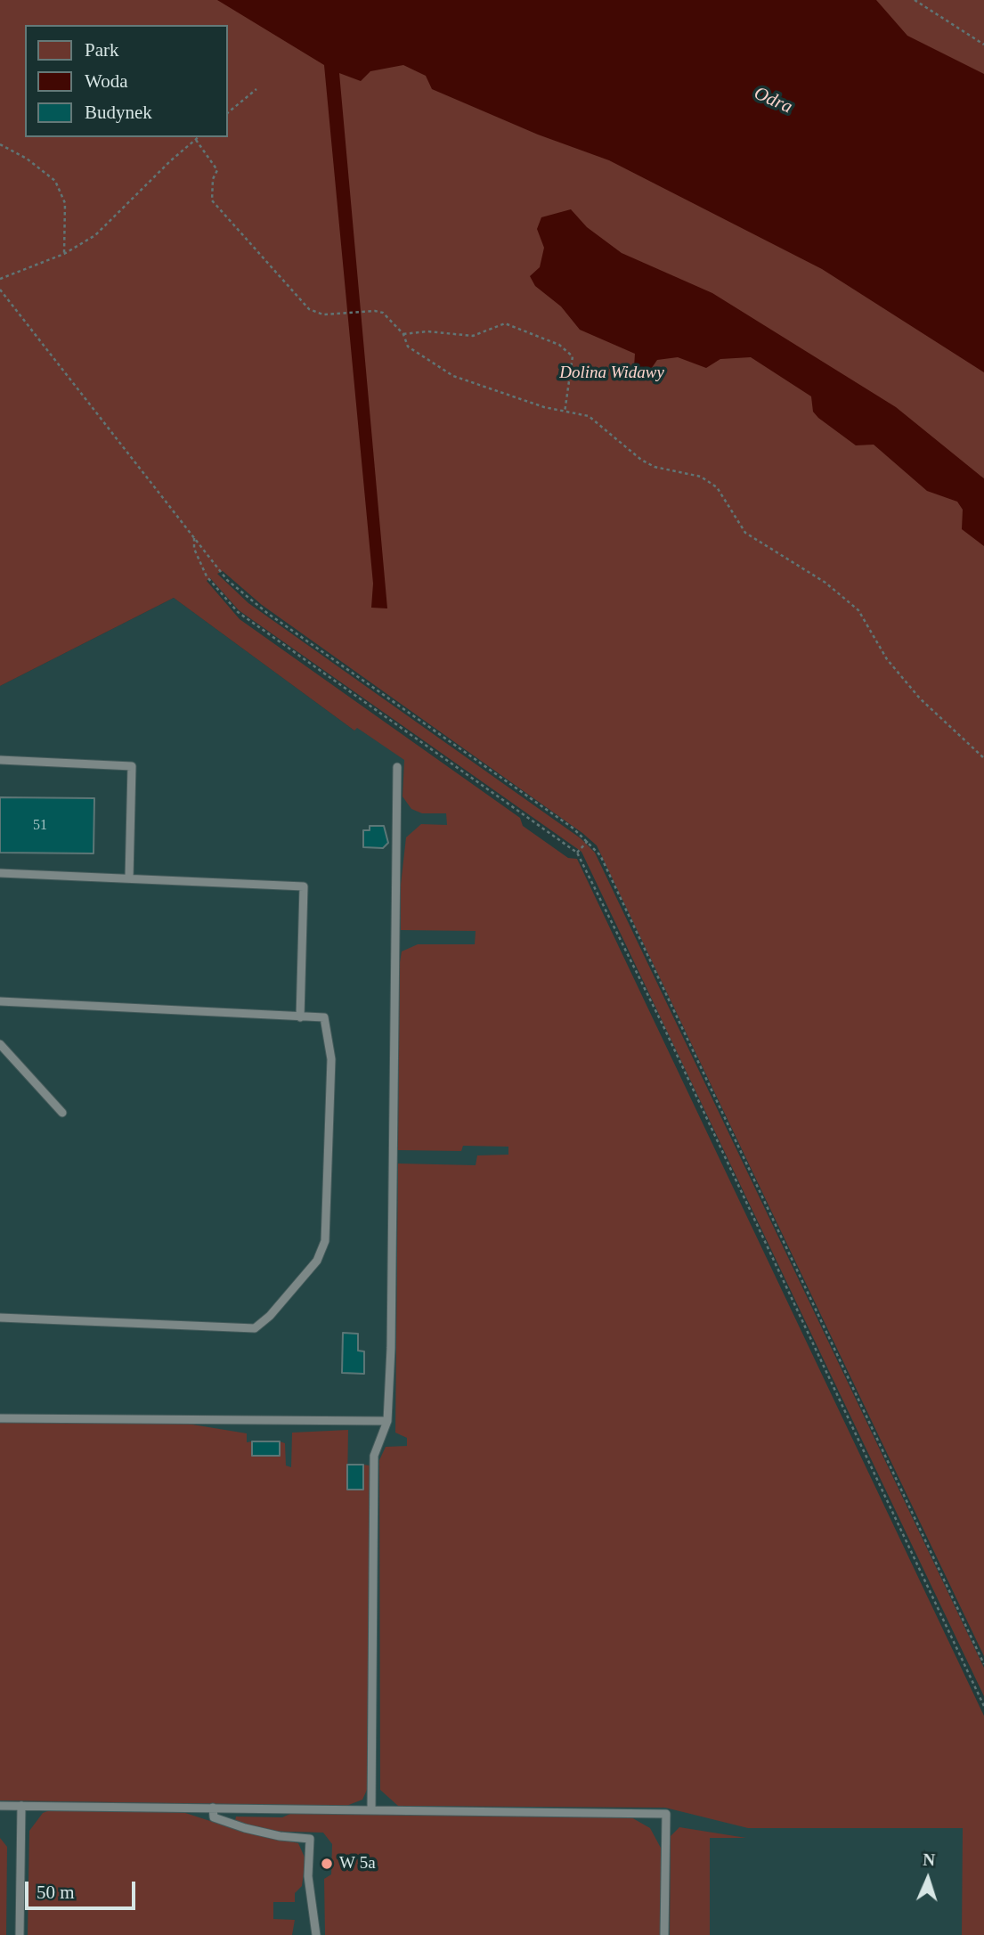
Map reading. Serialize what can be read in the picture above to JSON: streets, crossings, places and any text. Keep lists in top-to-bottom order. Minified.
{"water":["Odra"],"parks":["Dolina Widawy"],"places":["W 5a"],"house_numbers":["51"],"legend":["Park","Woda","Budynek"],"scale_bar":"50 m","north":"top"}
